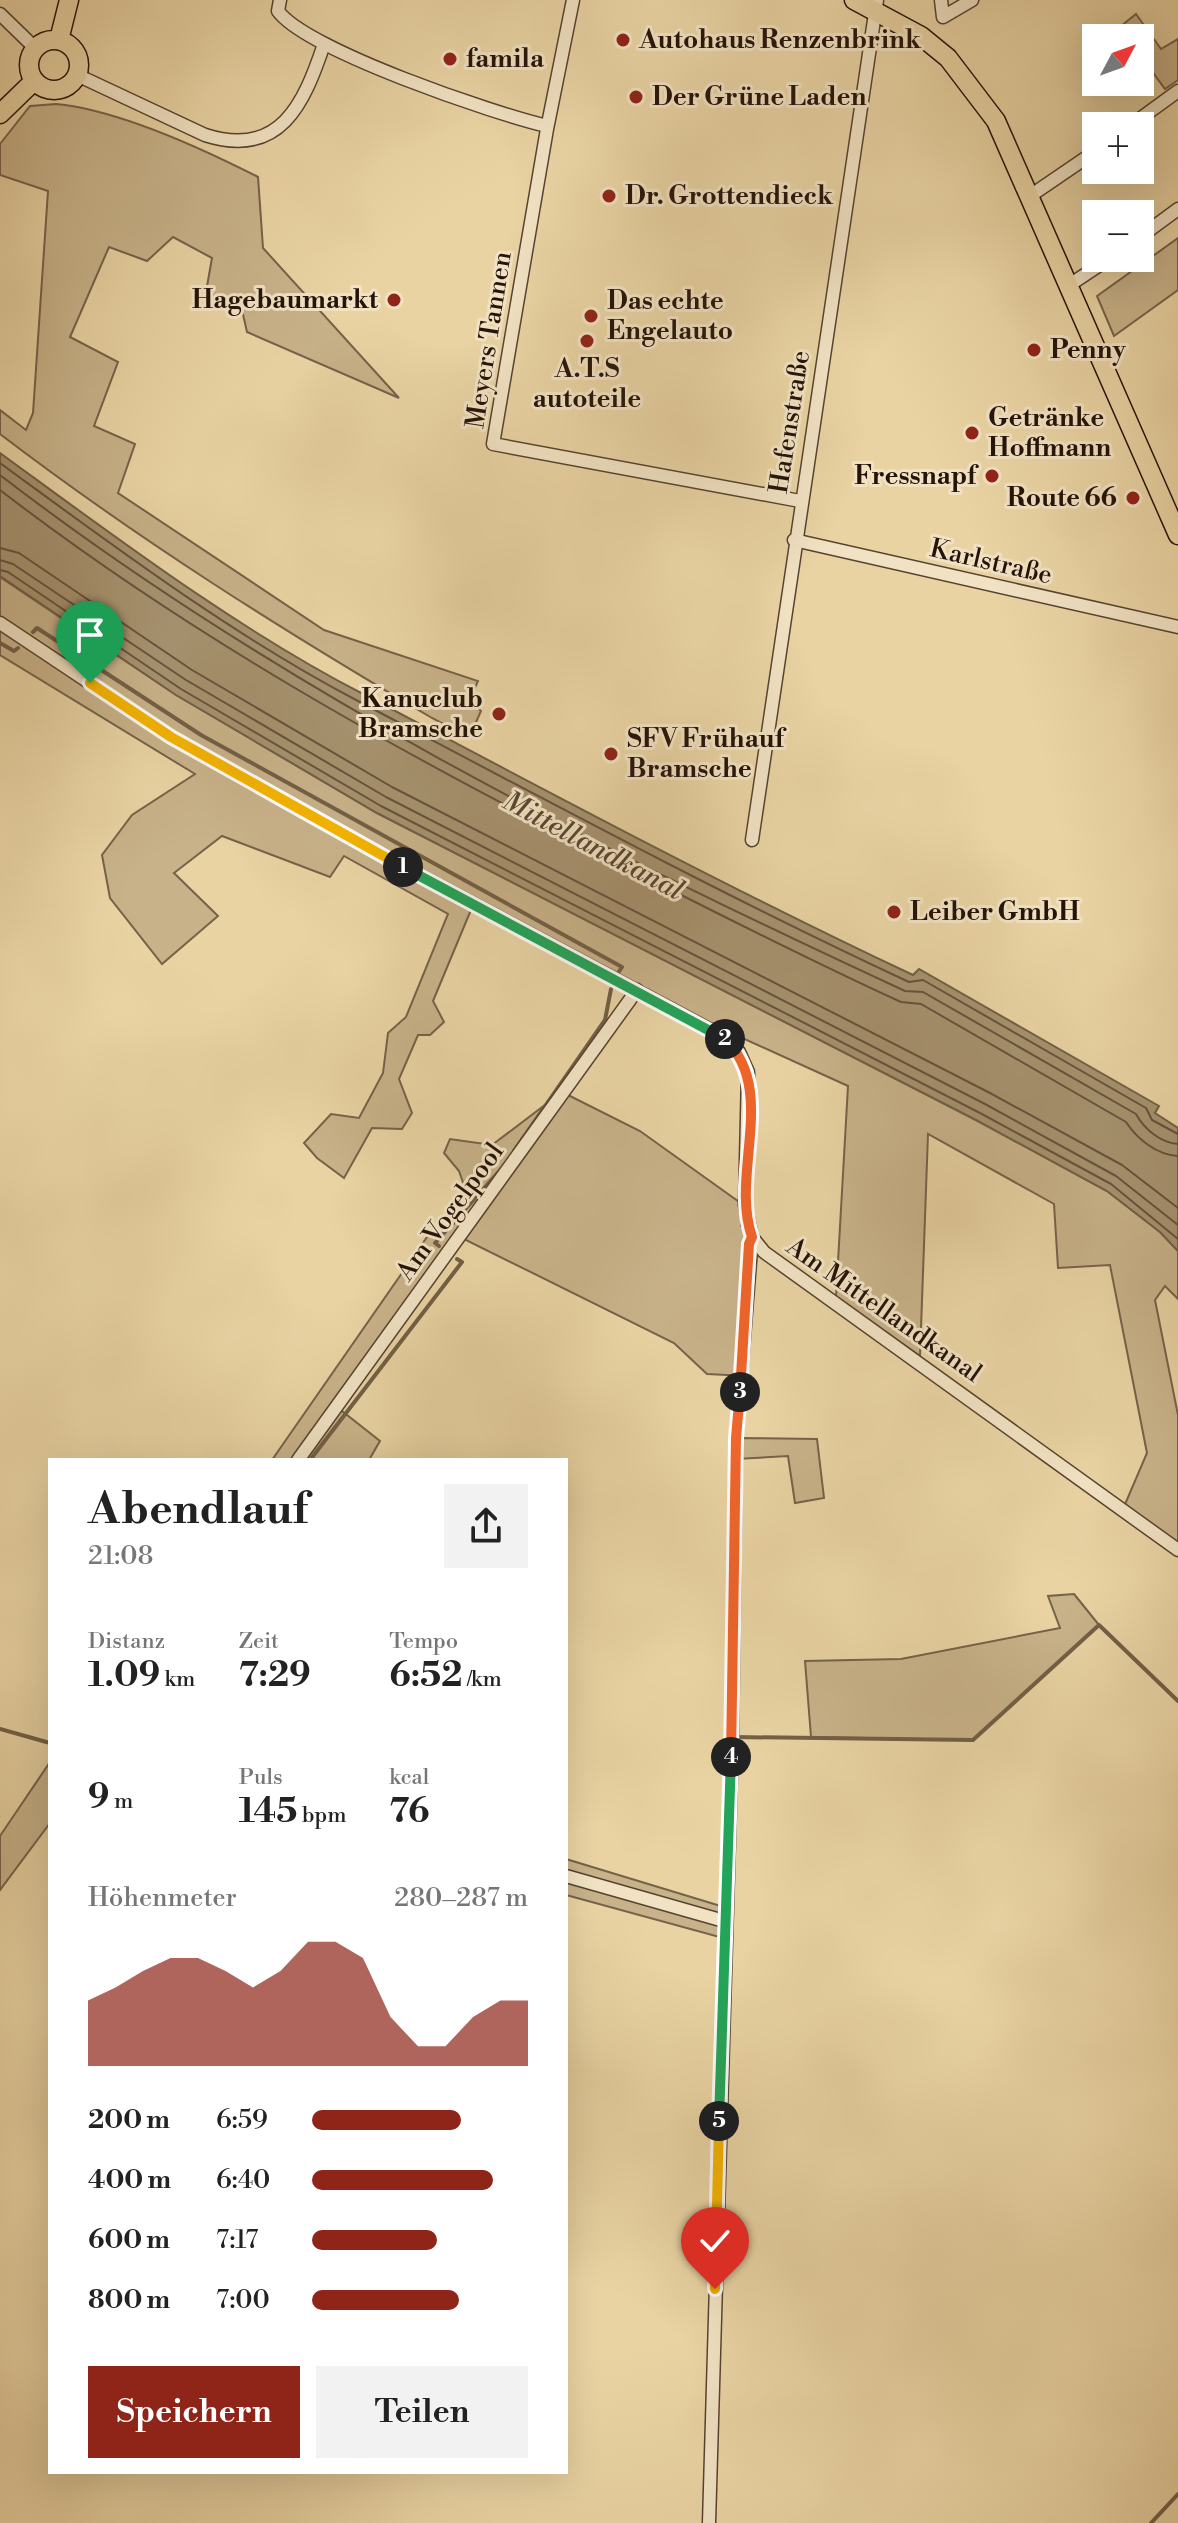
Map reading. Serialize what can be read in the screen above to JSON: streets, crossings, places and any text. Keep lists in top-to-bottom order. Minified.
{"streets":{"street":["Meyers Tannen","Hafenstraße","Karlstraße","Am Vogelpool","Am Mittellandkanal"]},"crossings":[["Meyers Tannen","Hafenstraße"],["Hafenstraße","Karlstraße"],["Am Vogelpool","Am Mittellandkanal"]],"water":["Mittellandkanal"],"places":["Autohaus Renzenbrink","famila","Der Grüne Laden","Dr. Grottendieck","Hagebaumarkt","Das echte Engelauto","A.T.S autoteile","Penny","Getränke Hoffmann","Fressnapf","Route 66","Kanuclub Bramsche","SFV Frühauf Bramsche","Leiber GmbH"],"north":"top right","page":{"map_buttons":["+","−"],"pins":["1","2","3","4","5"],"heading":["Abendlauf","21:08"],"stats":[["Distanz","1.09 km"],["Zeit","7:29"],["Tempo","6:52 /km"],["9 m"],["Puls","145 bpm"],["kcal","76"]],"chart":["Höhenmeter","280–287 m"],"list":[{"name":"200 m","note":"6:59"},{"name":"400 m","note":"6:40"},{"name":"600 m","note":"7:17"},{"name":"800 m","note":"7:00"}],"buttons":["Speichern","Teilen"]}}
